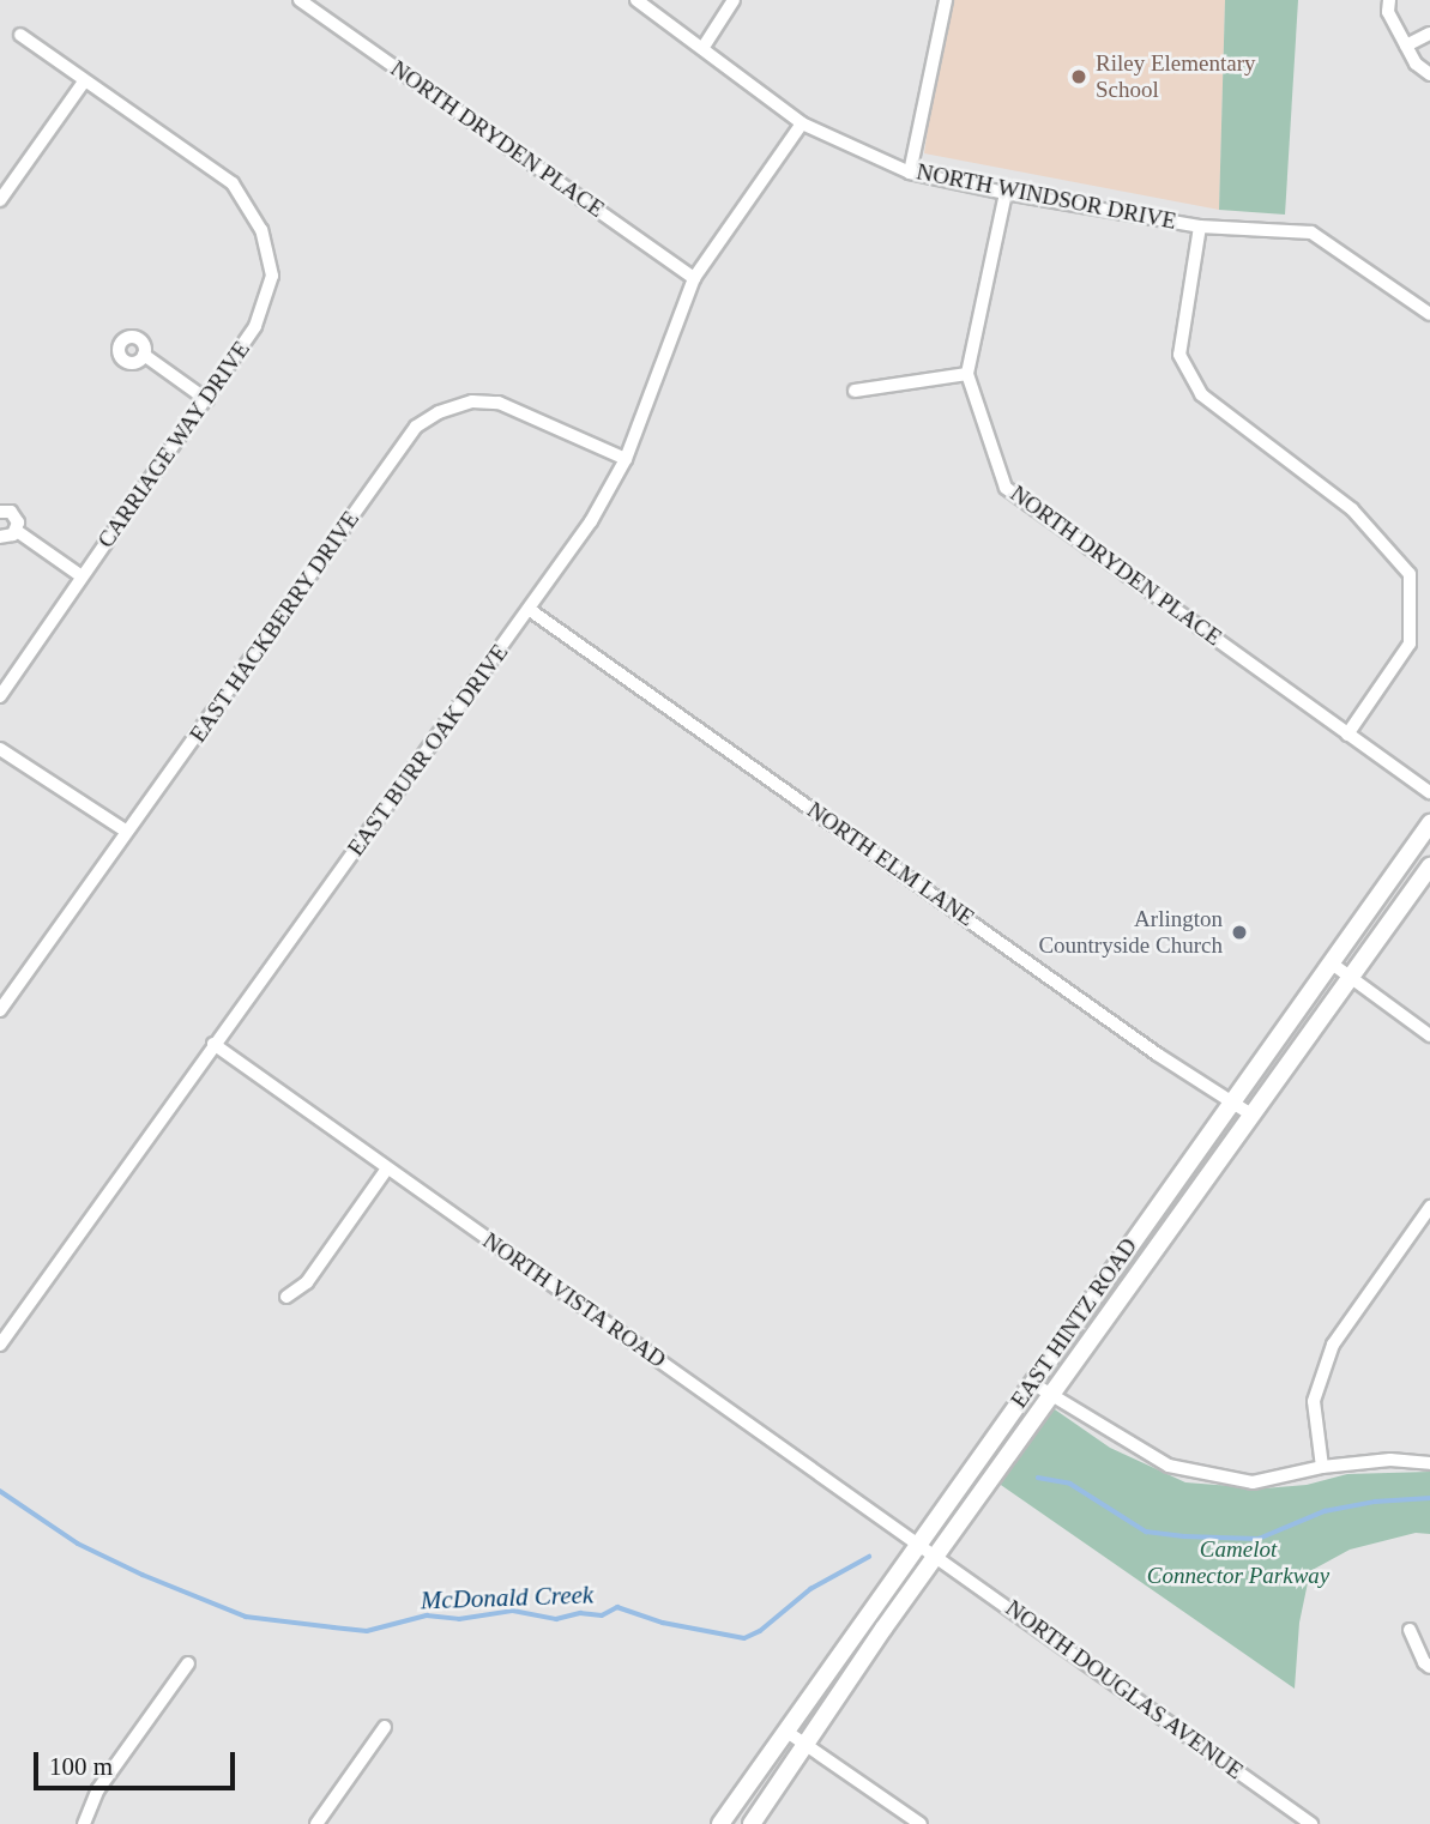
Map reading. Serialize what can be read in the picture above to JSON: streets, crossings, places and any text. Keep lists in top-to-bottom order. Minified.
{"streets":{"main road":["EAST HINTZ ROAD"],"street":["NORTH DRYDEN PLACE","NORTH WINDSOR DRIVE","CARRIAGE WAY DRIVE","EAST HACKBERRY DRIVE","EAST BURR OAK DRIVE","NORTH ELM LANE","NORTH VISTA ROAD","NORTH DOUGLAS AVENUE"]},"crossings":[["NORTH DRYDEN PLACE","EAST BURR OAK DRIVE"],["NORTH WINDSOR DRIVE","EAST BURR OAK DRIVE"],["EAST HACKBERRY DRIVE","EAST BURR OAK DRIVE"],["EAST BURR OAK DRIVE","NORTH ELM LANE"],["EAST BURR OAK DRIVE","NORTH VISTA ROAD"],["NORTH ELM LANE","EAST HINTZ ROAD"],["NORTH VISTA ROAD","EAST HINTZ ROAD"],["NORTH VISTA ROAD","NORTH DOUGLAS AVENUE"],["EAST HINTZ ROAD","NORTH DOUGLAS AVENUE"]],"water":["McDonald Creek"],"parks":["Camelot Connector Parkway"],"places":["Riley Elementary School","Arlington Countryside Church"],"scale_bar":"100 m"}
